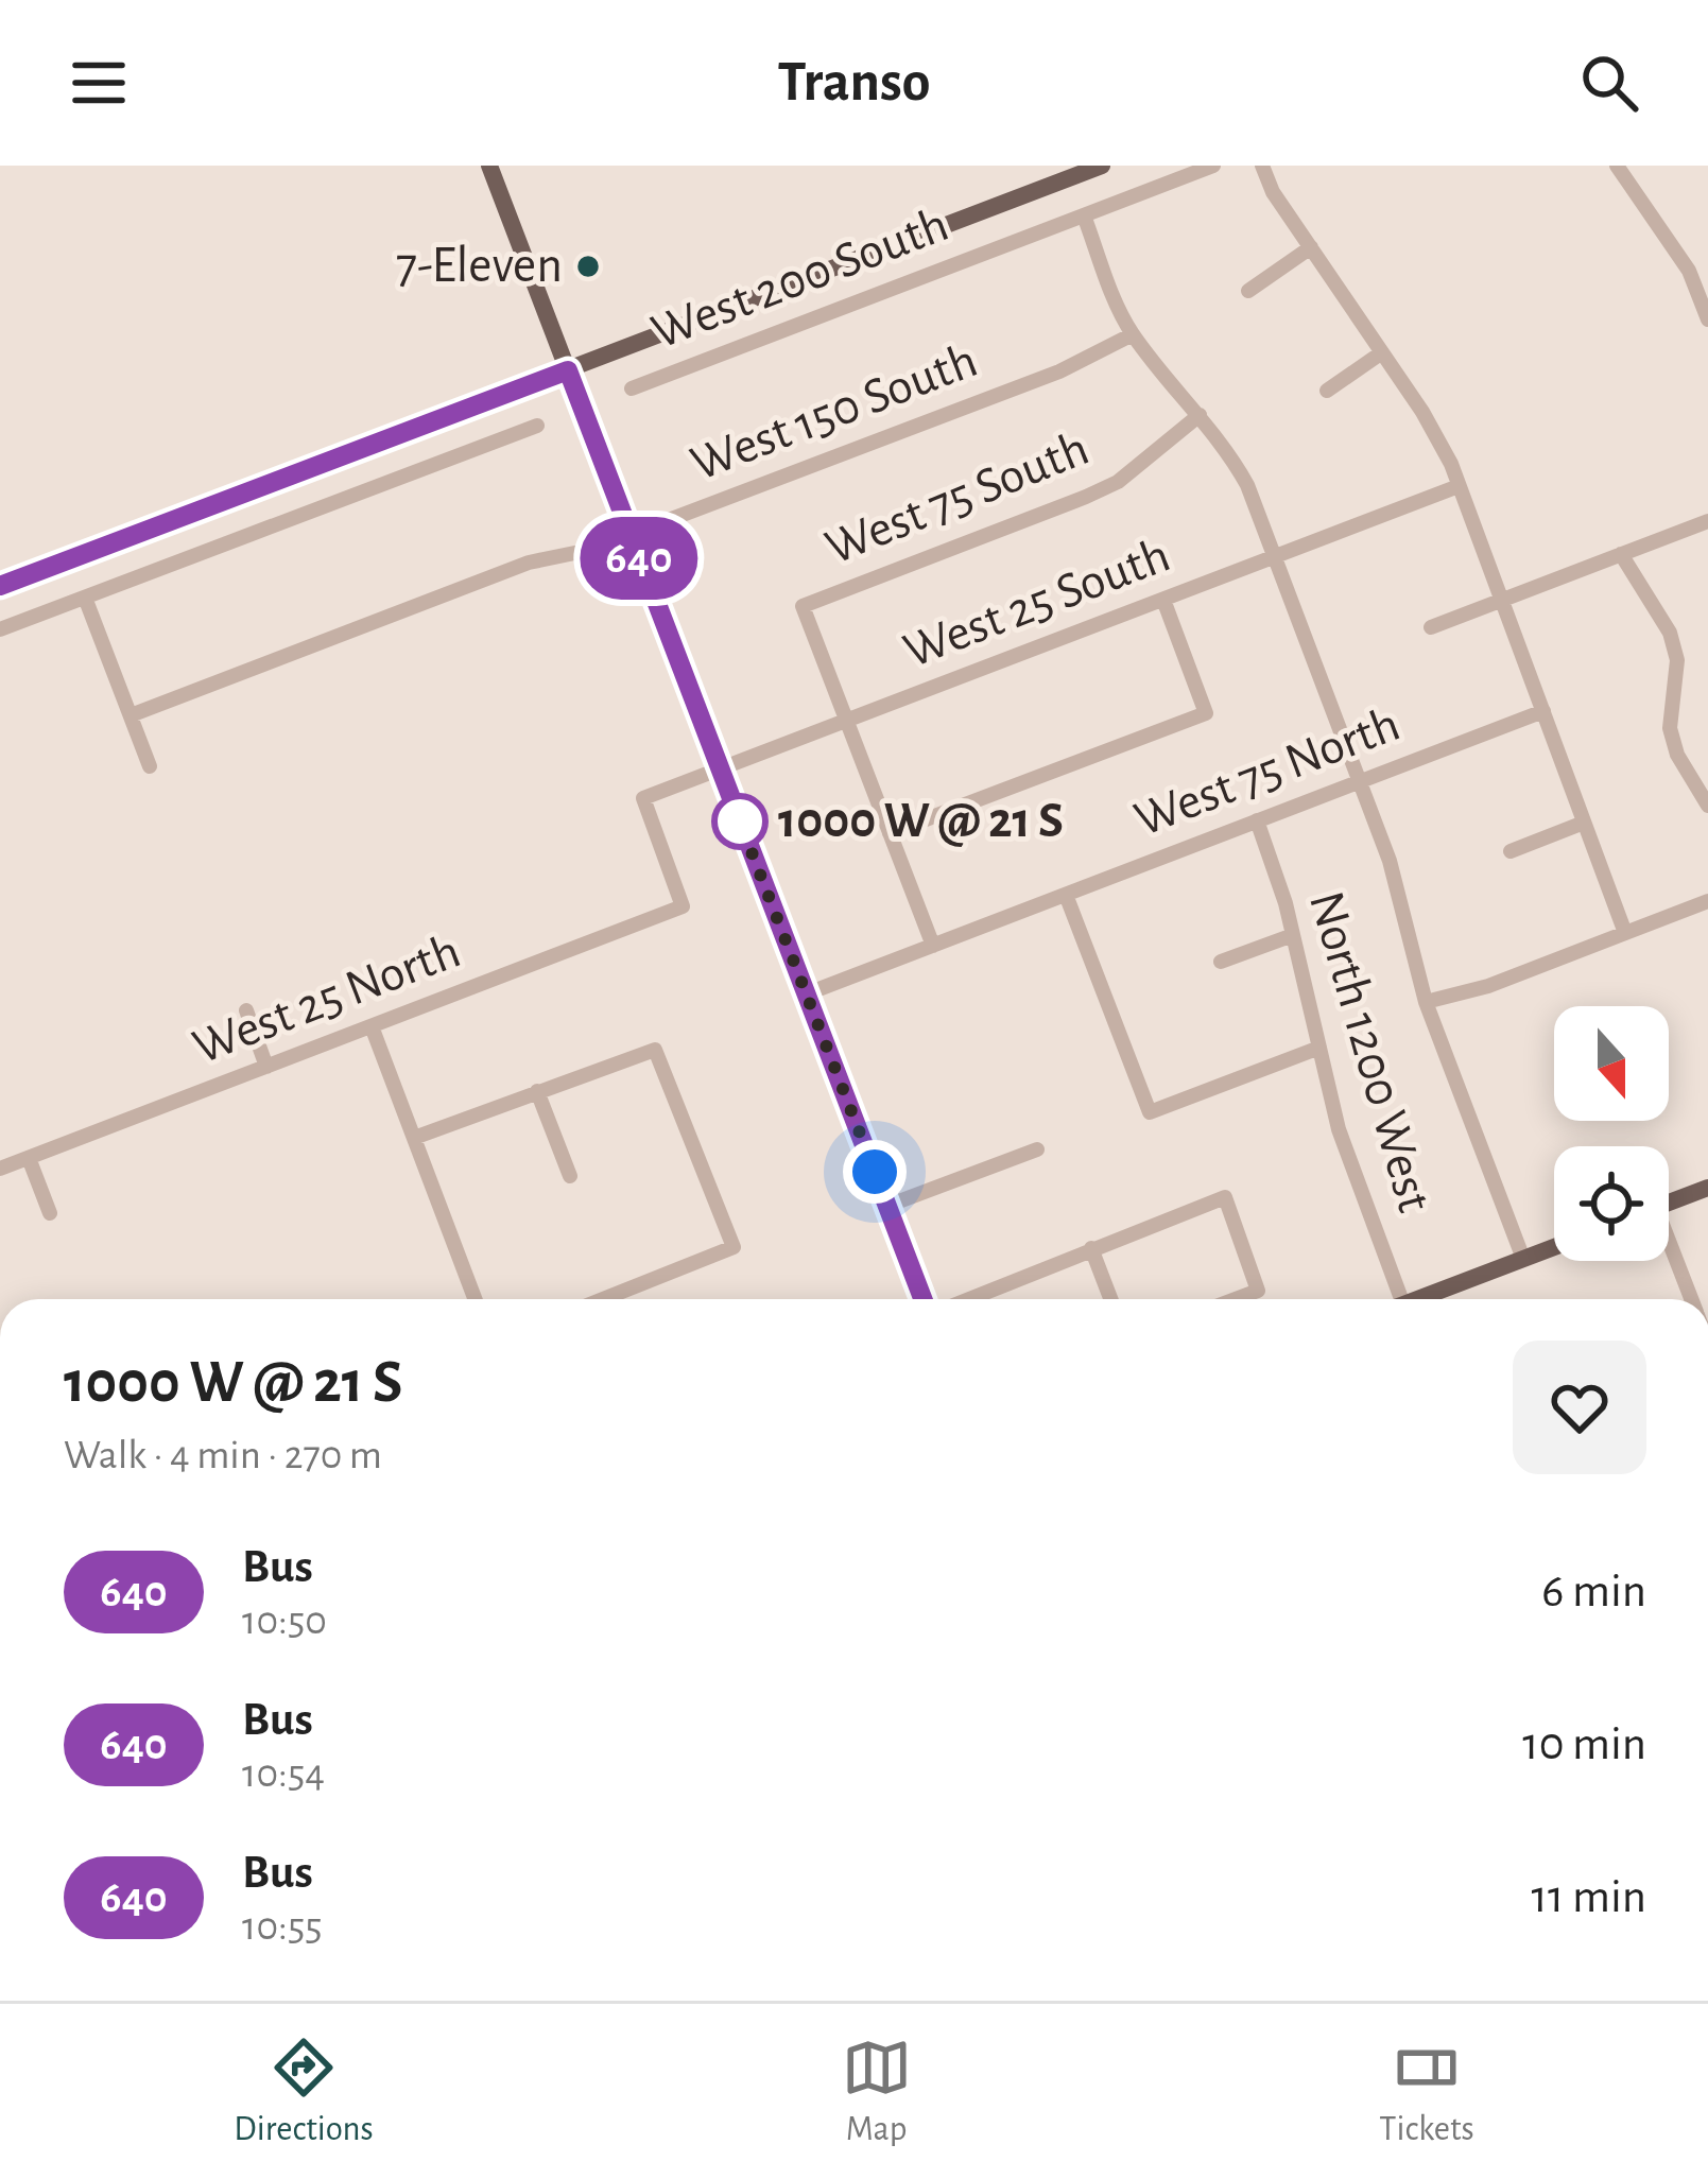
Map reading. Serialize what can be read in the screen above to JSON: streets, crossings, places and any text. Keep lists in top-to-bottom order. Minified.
{"streets":{"street":["West 200 South","West 150 South","West 75 South","West 25 South","West 75 North","West 25 North","North 1200 West"]},"crossings":[["West 75 South","West 25 South"],["West 25 South","West 25 North"],["West 75 North","North 1200 West"]],"places":["7-Eleven","1000 W @ 21 S"],"lines":["bus line 640"],"north":"bottom","page":{"header":"Transo","on_map":"640","heading":["1000 W @ 21 S","Walk · 4 min · 270 m"],"list":[{"mark":"640","name":"Bus","note":"10:50","value":"6 min"},{"mark":"640","name":"Bus","note":"10:54","value":"10 min"},{"mark":"640","name":"Bus","note":"10:55","value":"11 min"}],"tabs":["Directions","Map","Tickets"]}}
